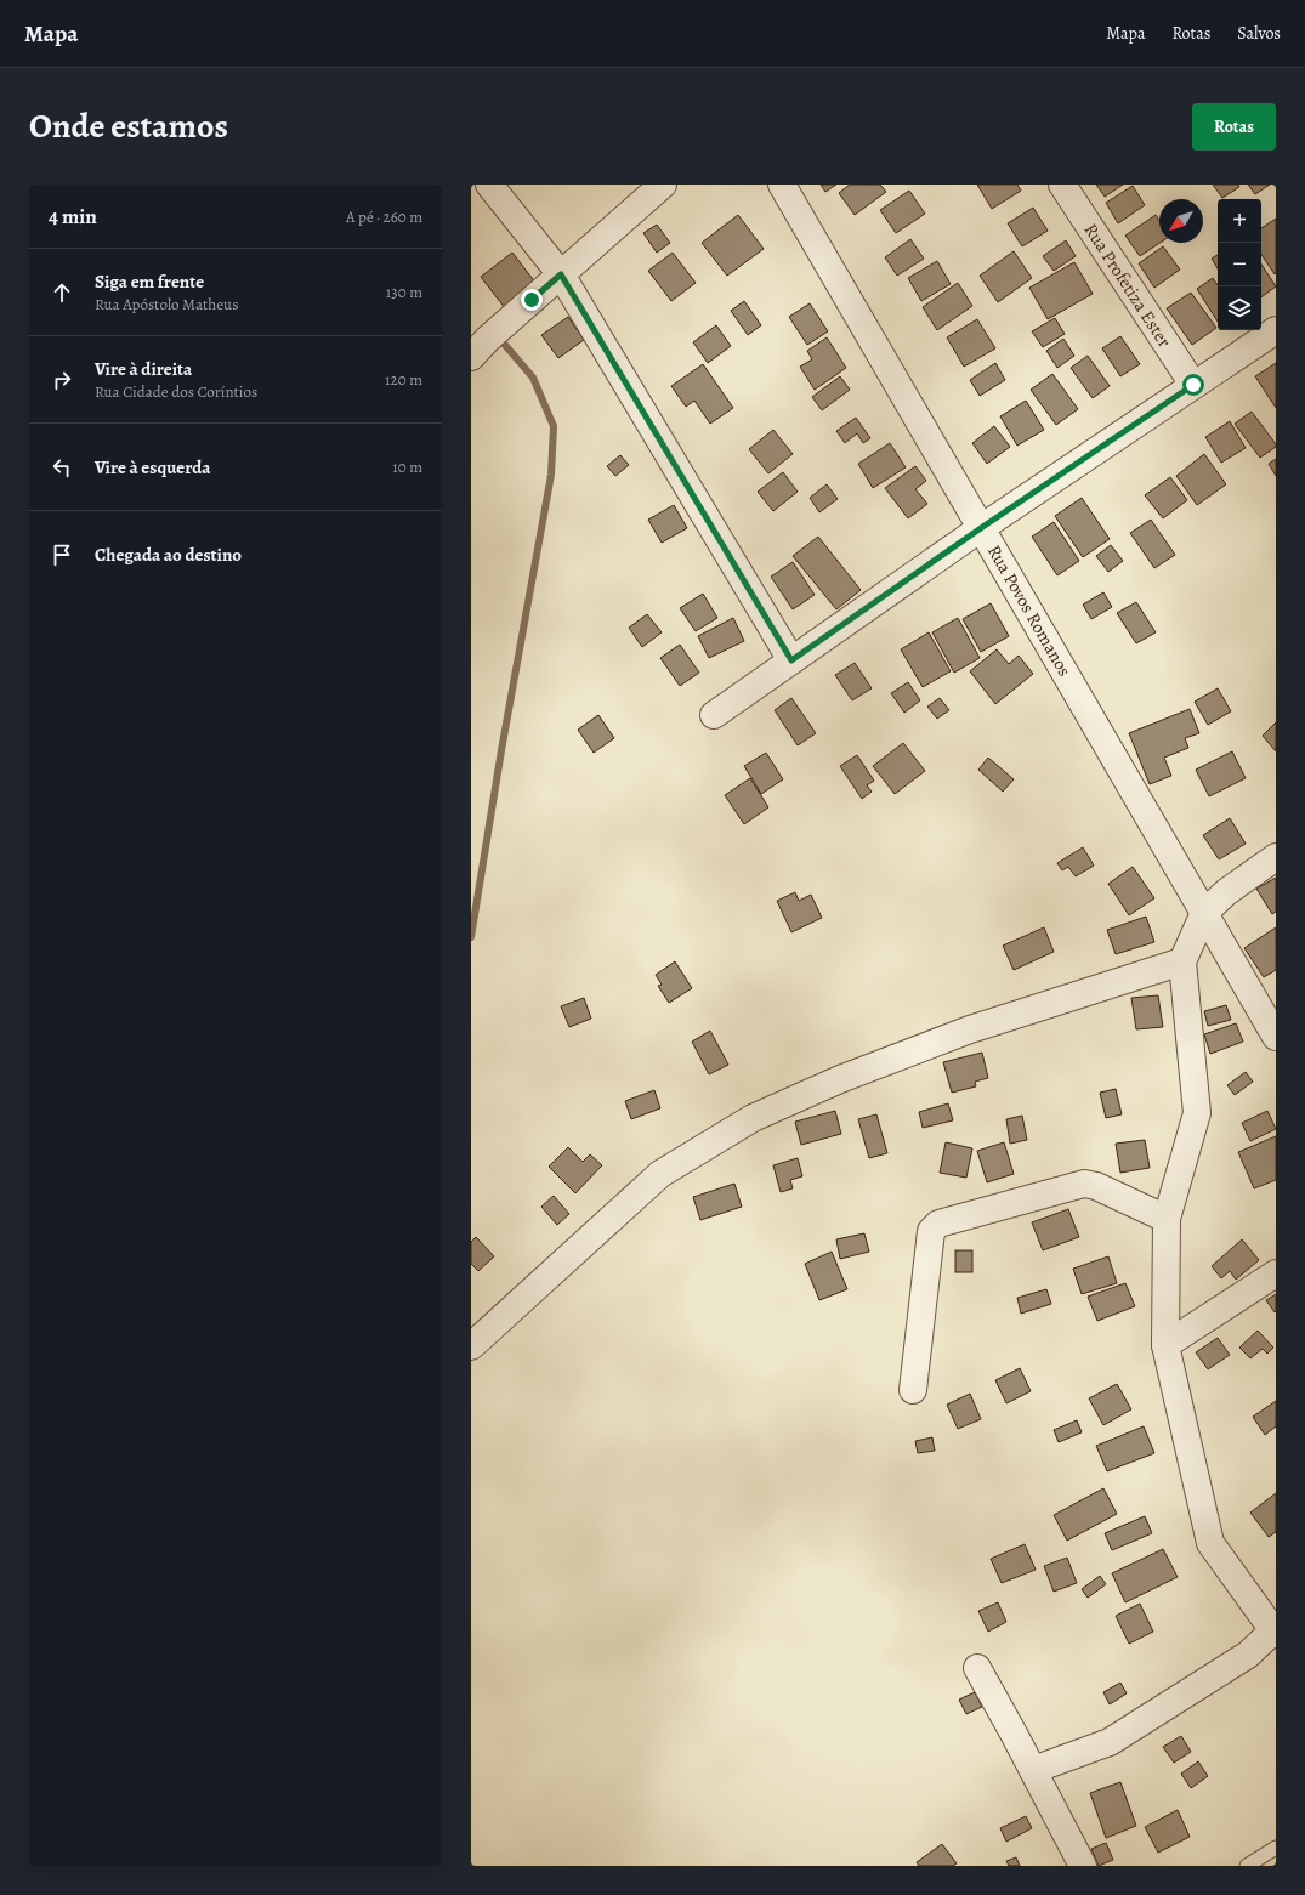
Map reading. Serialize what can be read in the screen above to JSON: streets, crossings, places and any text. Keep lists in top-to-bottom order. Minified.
{"streets":{"street":["Rua Profetiza Ester","Rua Povos Romanos"]},"north":"bottom left","page":{"header":"Mapa","nav":["Mapa","Rotas","Salvos"],"title":"Onde estamos","buttons":"Rotas","heading":["4 min","A pé · 260 m"],"map_buttons":["+","−"],"list":[["Siga em frente","Rua Apóstolo Matheus","130 m"],["Vire à direita","Rua Cidade dos Coríntios","120 m"],["Vire à esquerda","10 m"],"Chegada ao destino"]}}
